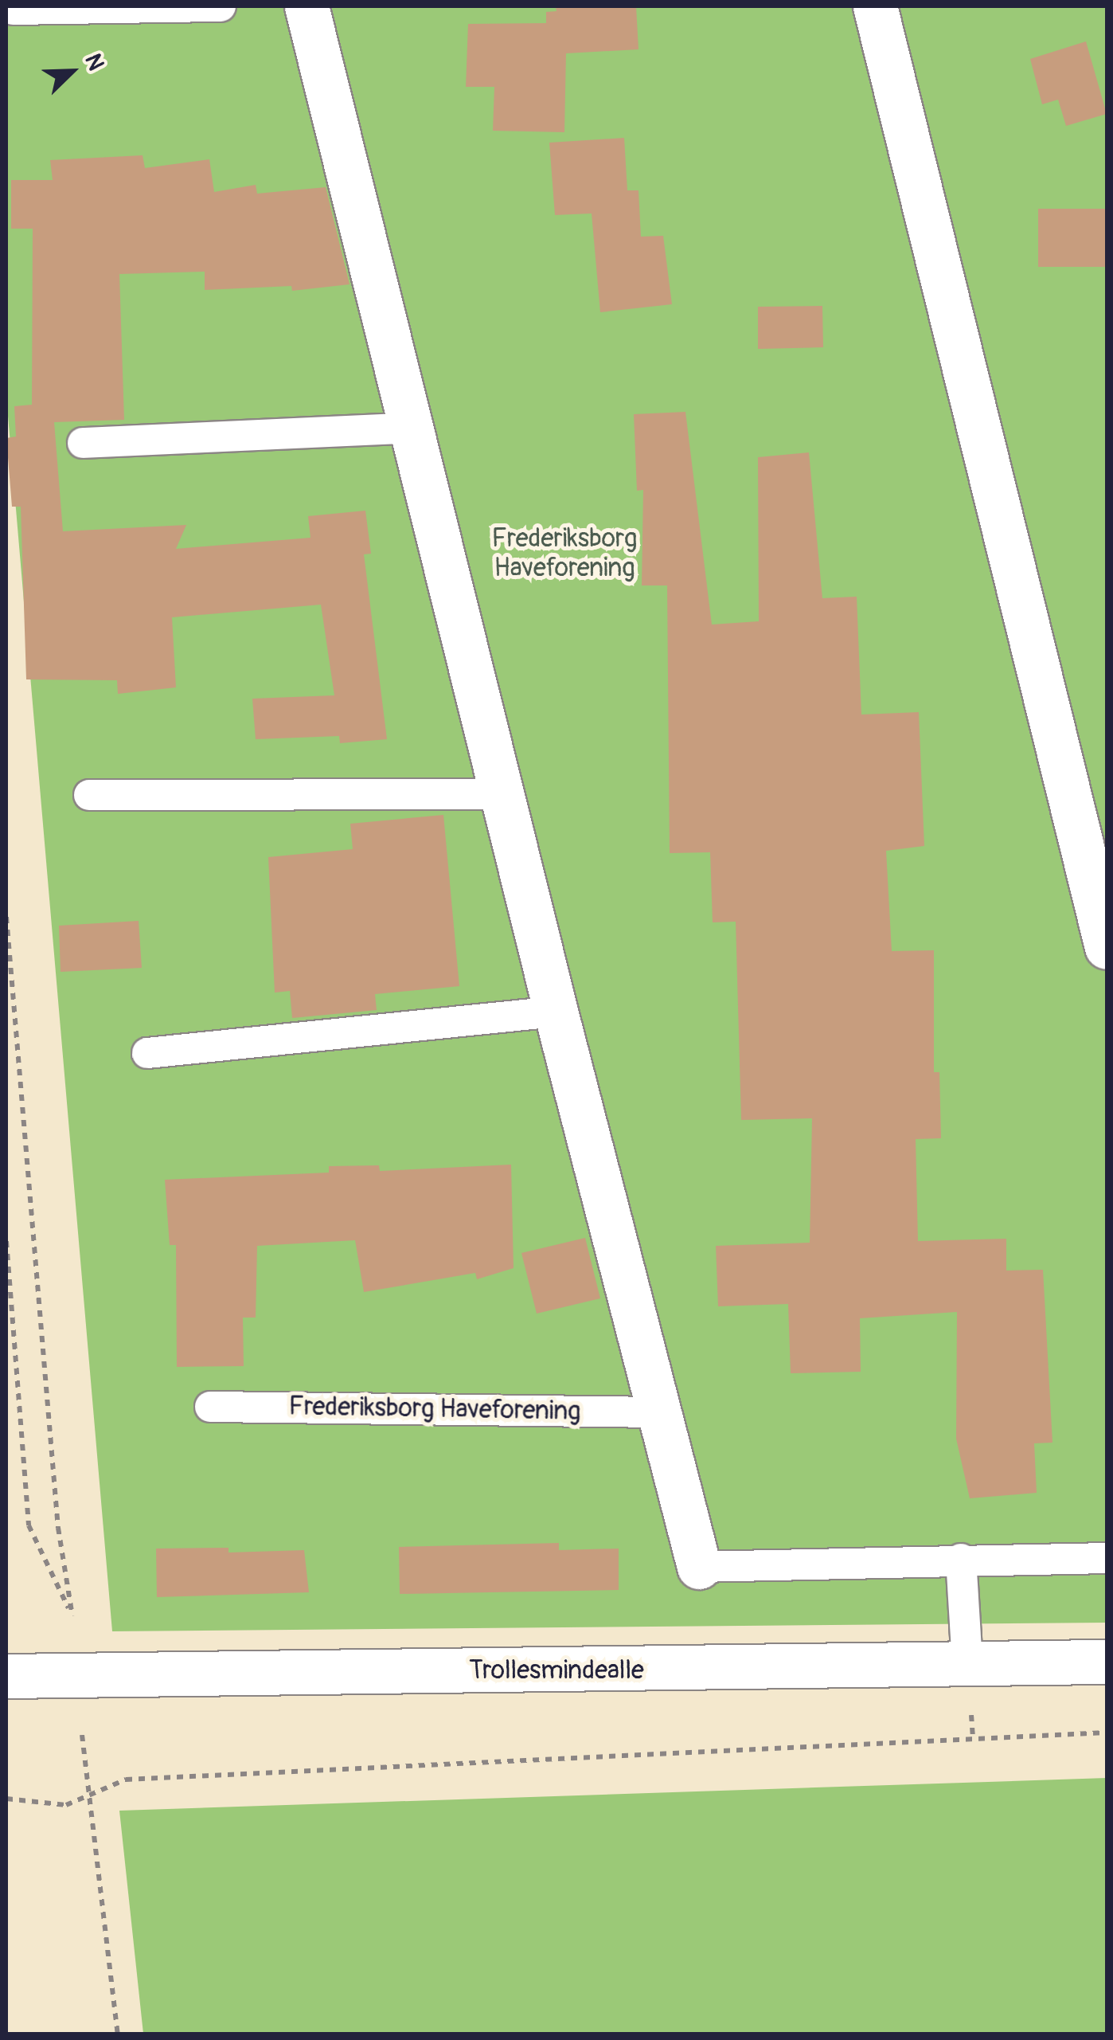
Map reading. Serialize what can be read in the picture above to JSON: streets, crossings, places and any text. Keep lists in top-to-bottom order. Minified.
{"streets":{"street":["Trollesmindealle"],"lane":["Frederiksborg Haveforening"]},"parks":["Frederiksborg Haveforening"],"north":"top right"}
